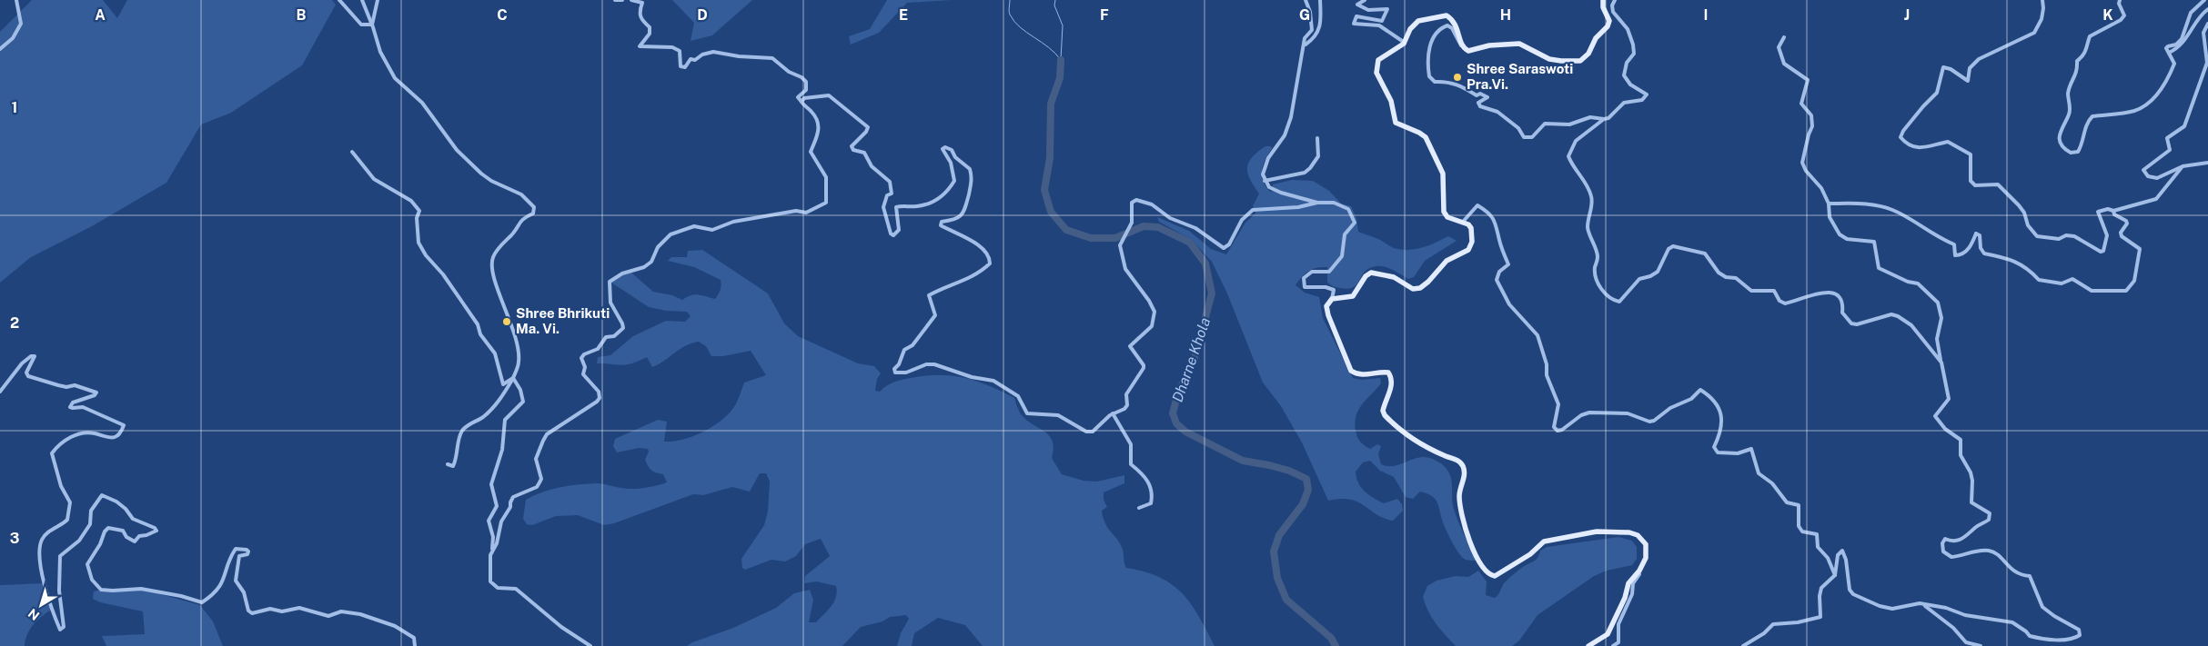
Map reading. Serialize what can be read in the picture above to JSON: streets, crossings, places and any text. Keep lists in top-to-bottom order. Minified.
{"water":["Dharne Khola"],"places":["Shree Saraswoti Pra.Vi.","Shree Bhrikuti Ma. Vi."],"north":"bottom left","grid":{"columns":["A","B","C","D","E","F","G","H","I","J","K"],"rows":["1","2","3"]}}
